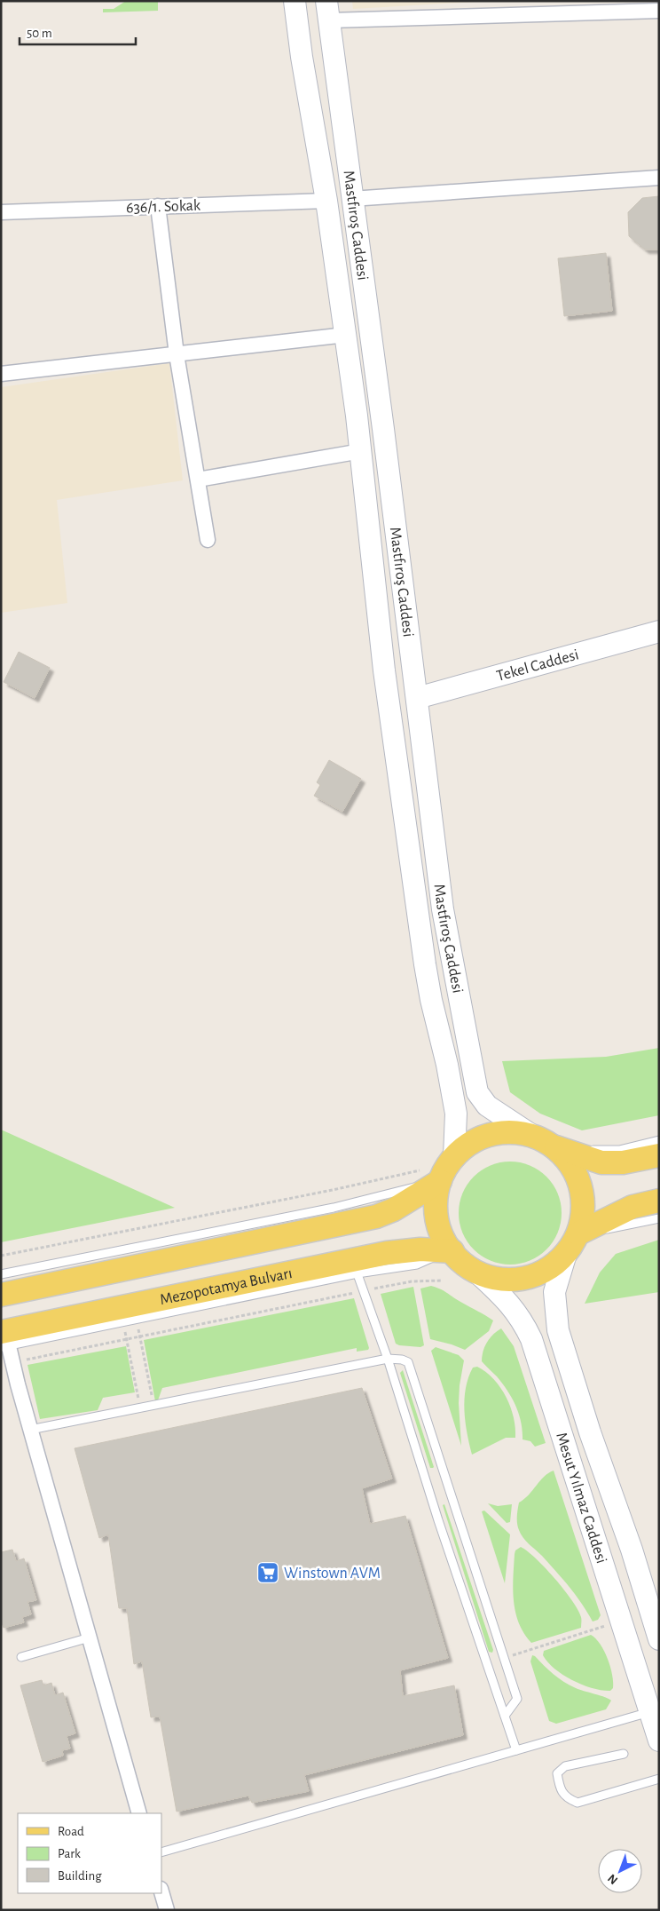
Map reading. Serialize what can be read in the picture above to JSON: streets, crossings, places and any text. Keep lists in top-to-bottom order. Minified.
{"streets":{"main road":["Mastfıroş Caddesi","Tekel Caddesi","Mezopotamya Bulvarı","Mesut Yılmaz Caddesi"],"street":["636/1. Sokak"]},"crossings":[["636/1. Sokak","Mastfıroş Caddesi"],["Mastfıroş Caddesi","Tekel Caddesi"],["Mastfıroş Caddesi","Mezopotamya Bulvarı"],["Mastfıroş Caddesi","Mesut Yılmaz Caddesi"],["Mezopotamya Bulvarı","Mesut Yılmaz Caddesi"]],"places":{"supermarket":["Winstown AVM"]},"legend":["Road","Park","Building"],"scale_bar":"50 m","north":"bottom left"}
